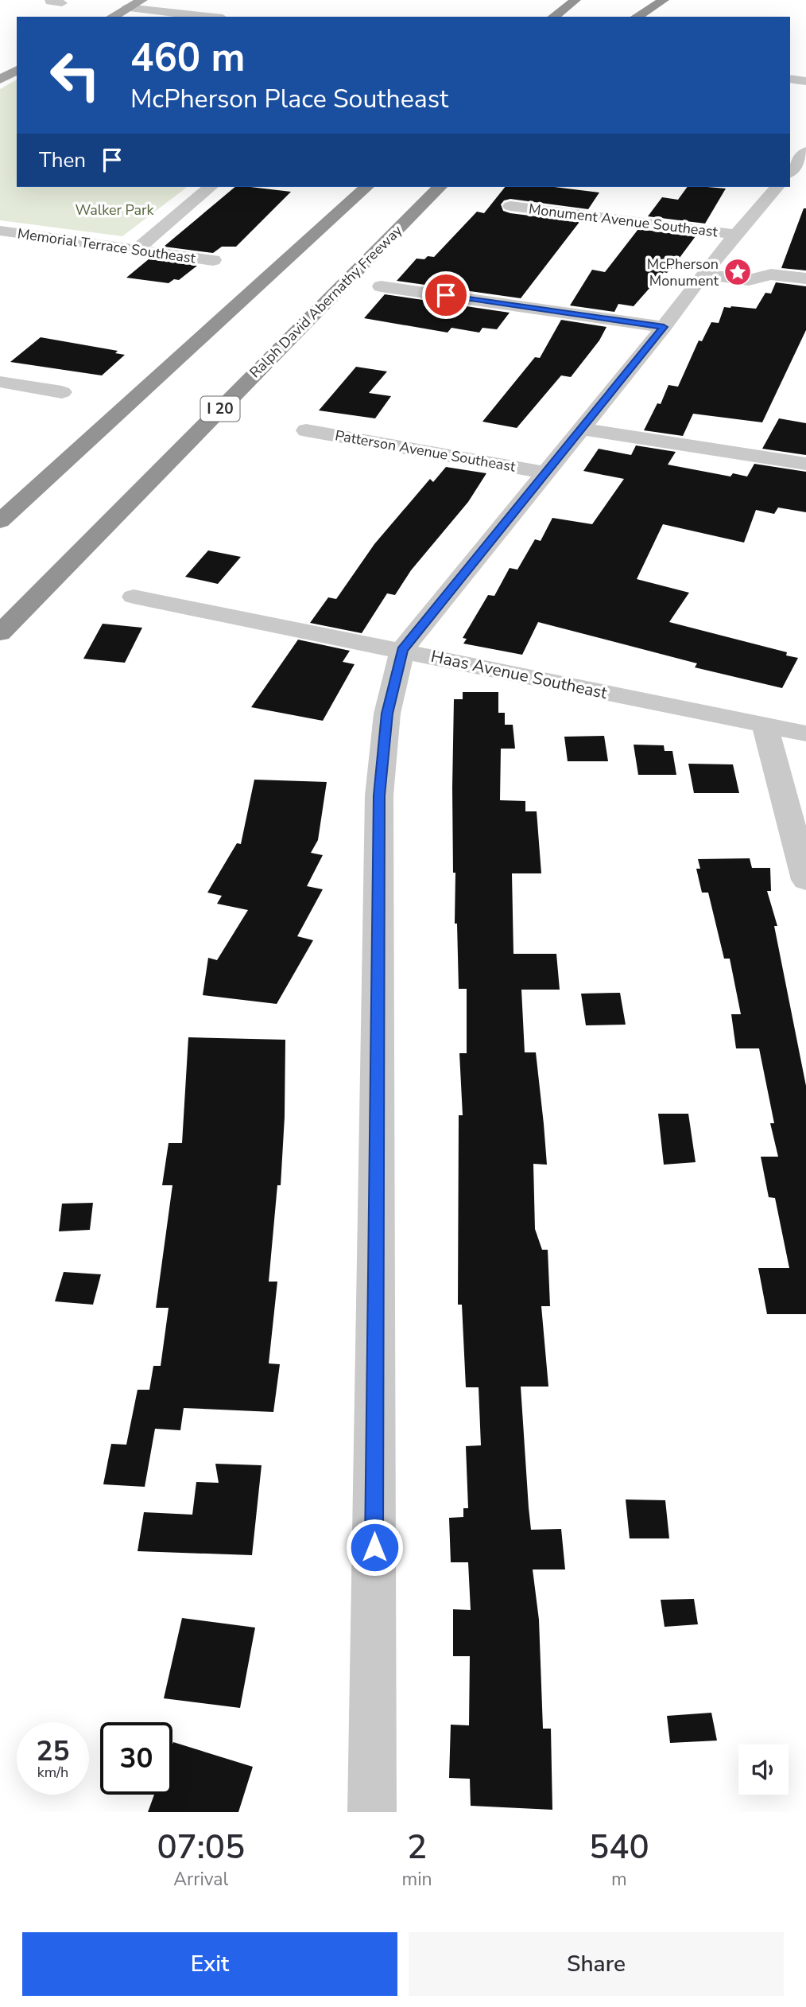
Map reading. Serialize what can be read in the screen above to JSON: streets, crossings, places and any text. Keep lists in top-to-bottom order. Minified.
{"streets":{"highway":["Ralph David Abernathy Freeway","I 20"],"street":["Monument Avenue Southeast","Memorial Terrace Southeast","Patterson Avenue Southeast","Haas Avenue Southeast"]},"parks":["Walker Park"],"places":{"place":["McPherson Monument"]},"page":{"turn":["460 m","McPherson Place Southeast"],"then":"Then","speed":"25 km/h","limit":"30","eta":["07:05","Arrival","2","min","540","m"],"buttons":["Exit","Share"]}}
